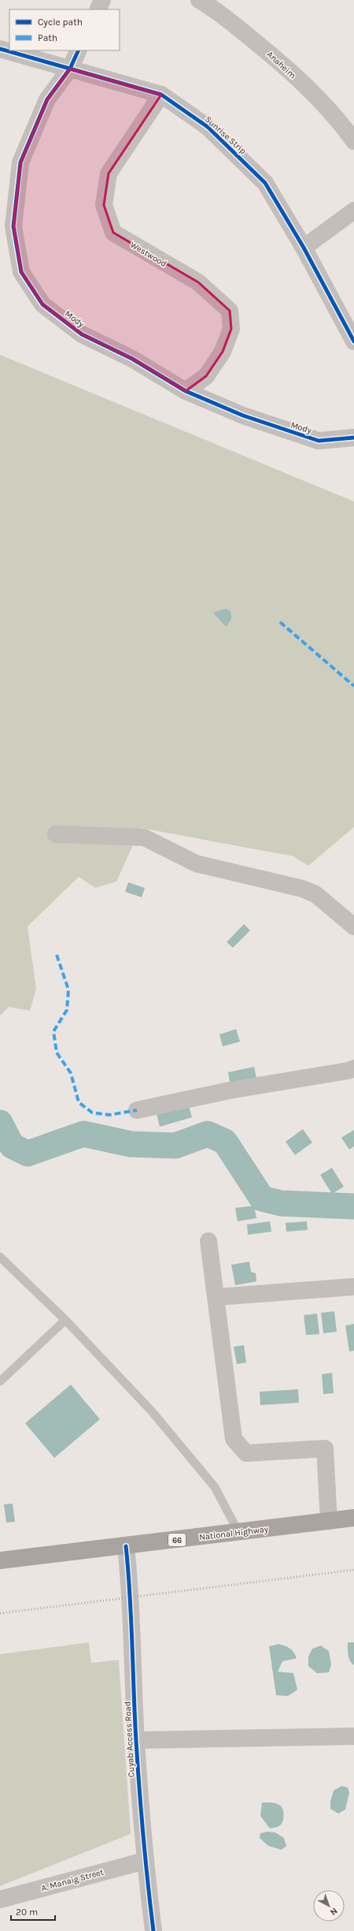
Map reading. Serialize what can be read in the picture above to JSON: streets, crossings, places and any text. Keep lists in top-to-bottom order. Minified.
{"streets":{"main road":["National Highway","66"],"street":["Anaheim","Sunrise Strip","Westwood","Mody","Cuyab Access Road","A. Manaig Street"]},"crossings":[["Sunrise Strip","Westwood"],["Sunrise Strip","Mody"],["Westwood","Mody"],["National Highway","Cuyab Access Road"],["Cuyab Access Road","A. Manaig Street"]],"legend":["Cycle path","Path"],"scale_bar":"20 m","north":"bottom right"}
